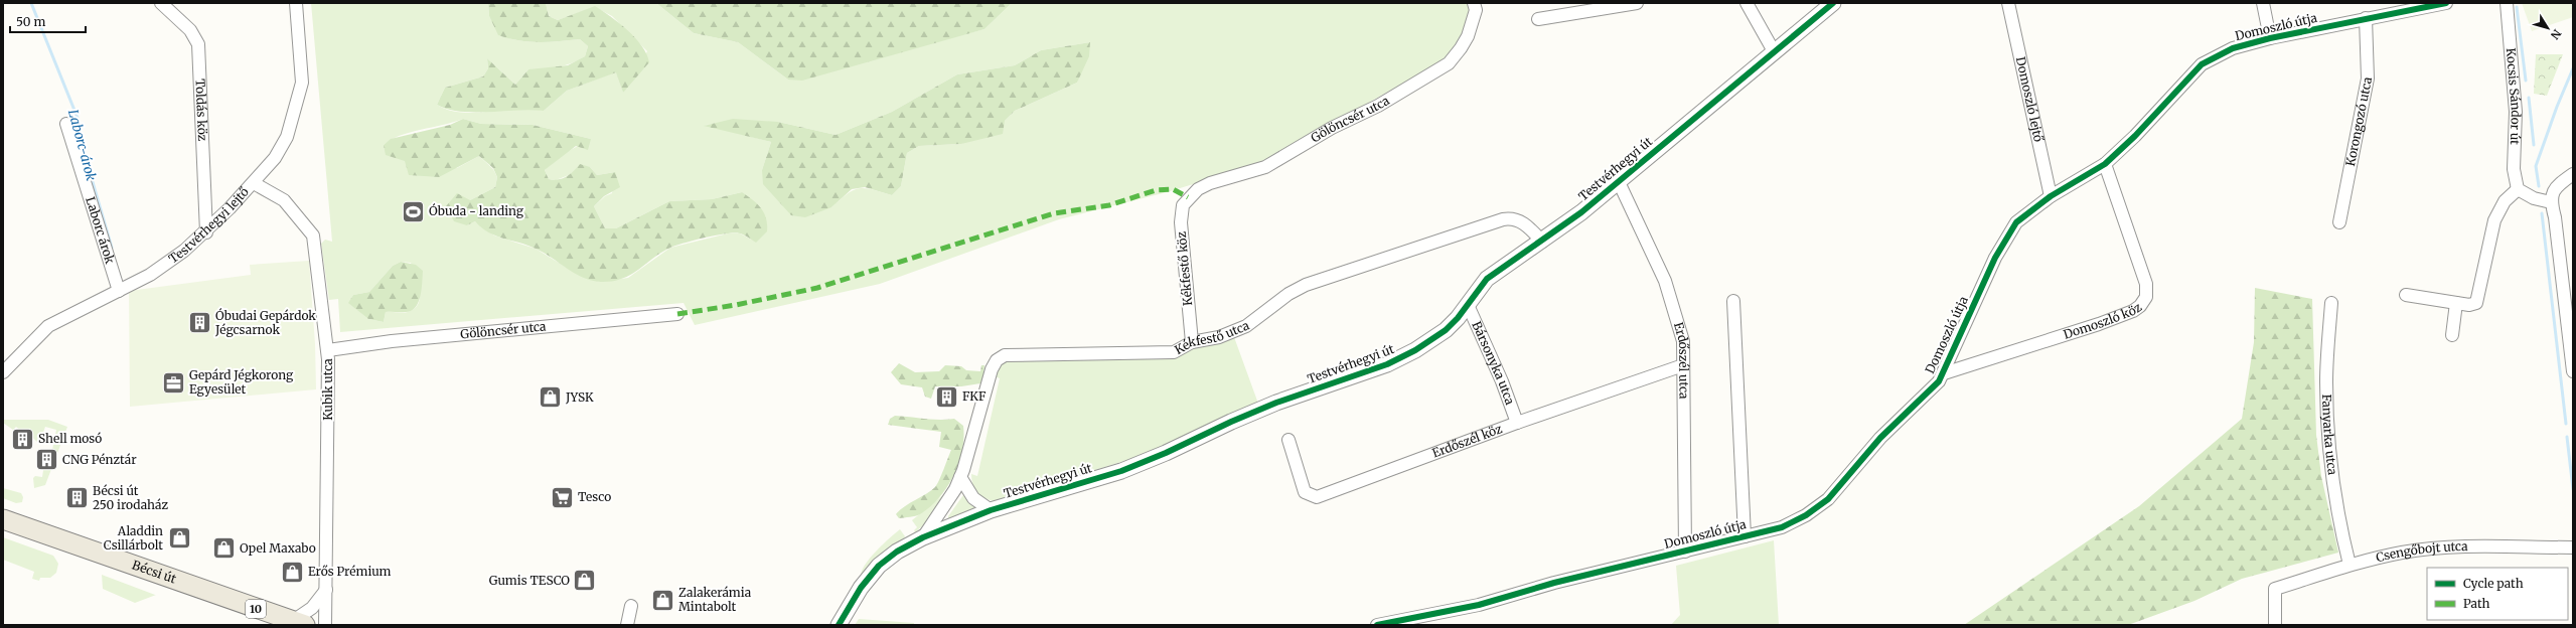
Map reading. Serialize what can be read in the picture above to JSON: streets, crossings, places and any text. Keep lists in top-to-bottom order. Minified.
{"streets":{"main road":["Bécsi út","10"],"street":["Domoszló útja","Kocsis Sándor út","Domoszló lejtő","Toldás köz","Gölöncsér utca","Korongozó utca","Testvérhegyi út","Testvérhegyi lejtő","Laborc árok","Kékfestő köz","Domoszló köz","Kékfestő utca","Erdőszél utca","Bársonyka utca","Kubik utca","Fanyarka utca","Erdőszél köz","Csengőbojt utca"]},"crossings":[["Domoszló útja","Domoszló lejtő"],["Domoszló útja","Korongozó utca"],["Domoszló útja","Domoszló köz"],["Domoszló útja","Erdőszél utca"],["Toldás köz","Testvérhegyi lejtő"],["Gölöncsér utca","Kékfestő köz"],["Gölöncsér utca","Kubik utca"],["Testvérhegyi út","Kékfestő utca"],["Testvérhegyi út","Erdőszél utca"],["Testvérhegyi út","Bársonyka utca"],["Testvérhegyi lejtő","Laborc árok"],["Testvérhegyi lejtő","Kubik utca"],["Kékfestő köz","Kékfestő utca"],["Erdőszél utca","Erdőszél köz"],["Bársonyka utca","Erdőszél köz"],["Fanyarka utca","Csengőbojt utca"]],"water":["Laborc-árok"],"places":{"sports":["Óbuda - landing"],"building":["Óbudai Gepárdok Jégcsarnok","FKF","Shell mosó","CNG Pénztár","Bécsi út 250 irodaház"],"office":["Gepárd Jégkorong Egyesület"],"shop":["JYSK","Aladdin Csillárbolt","Opel Maxabo","Erős Prémium","Gumis TESCO","Zalakerámia Mintabolt"],"supermarket":["Tesco"]},"legend":["Cycle path","Path"],"scale_bar":"50 m","north":"bottom right"}
